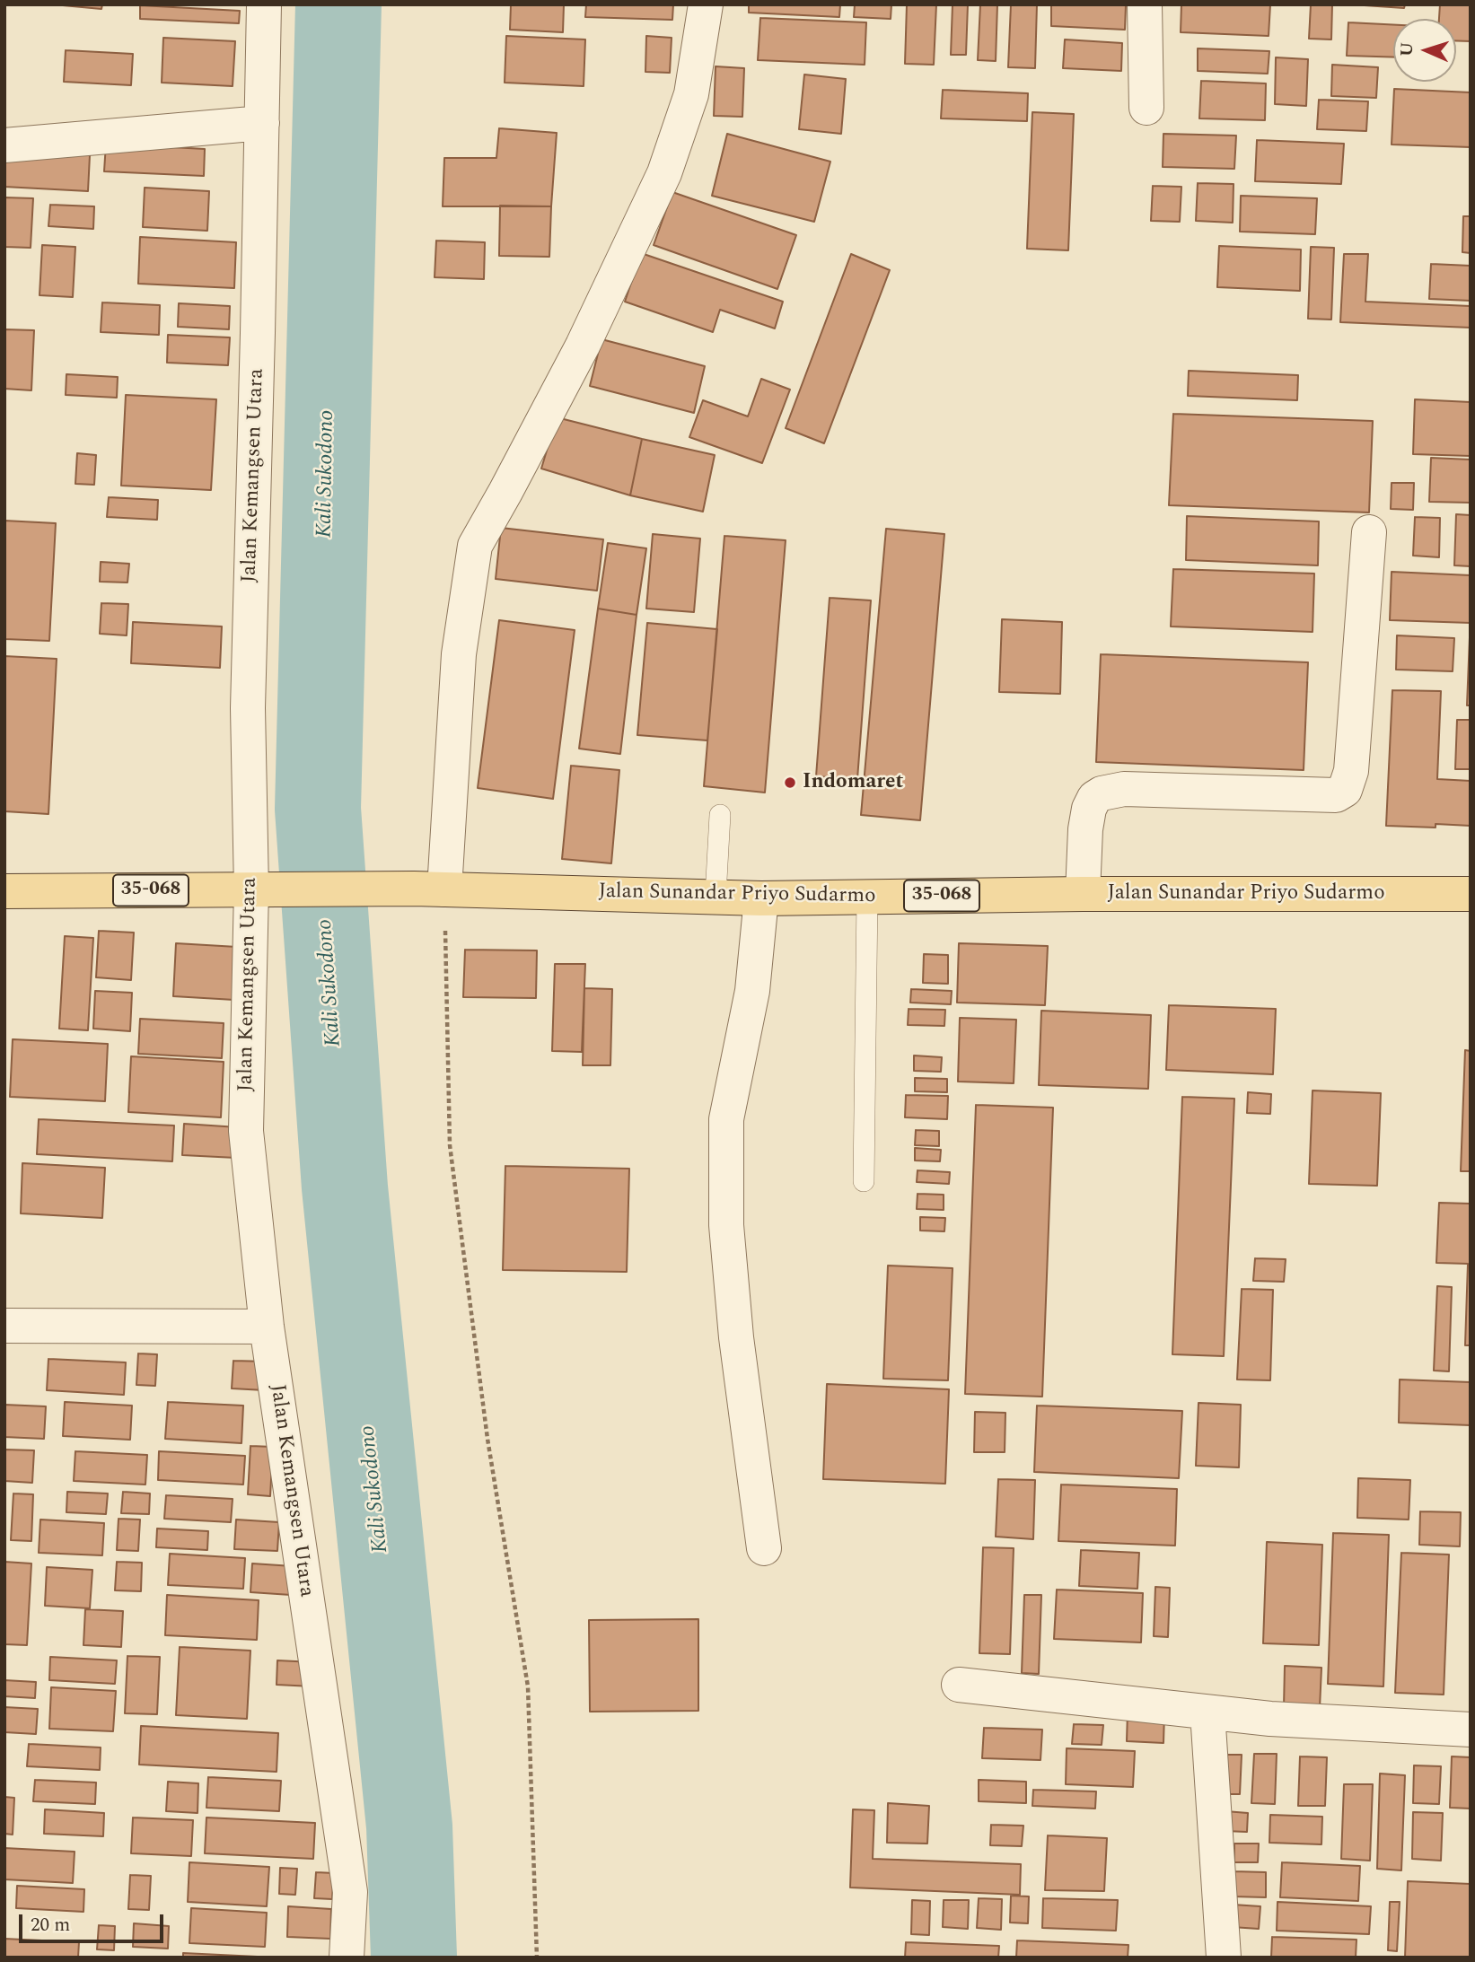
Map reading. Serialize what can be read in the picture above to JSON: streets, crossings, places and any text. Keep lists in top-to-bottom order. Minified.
{"streets":{"main road":["35-068","Jalan Sunandar Priyo Sudarmo"],"street":["Jalan Kemangsen Utara"]},"crossings":[["Jalan Kemangsen Utara","Jalan Sunandar Priyo Sudarmo"]],"water":["Kali Sukodono"],"places":["Indomaret"],"scale_bar":"20 m","north":"left"}
